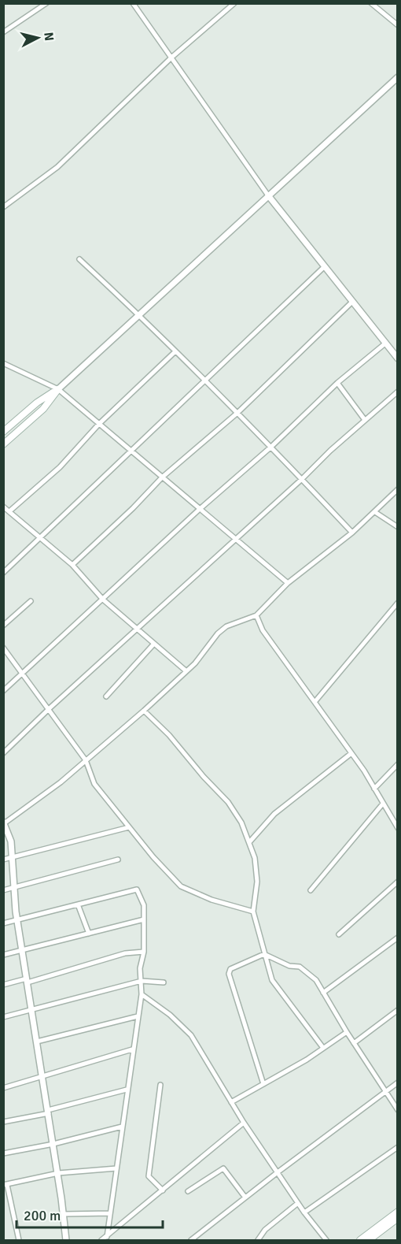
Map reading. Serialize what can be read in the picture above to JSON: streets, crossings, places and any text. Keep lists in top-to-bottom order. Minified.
{"scale_bar":"200 m","north":"right"}
